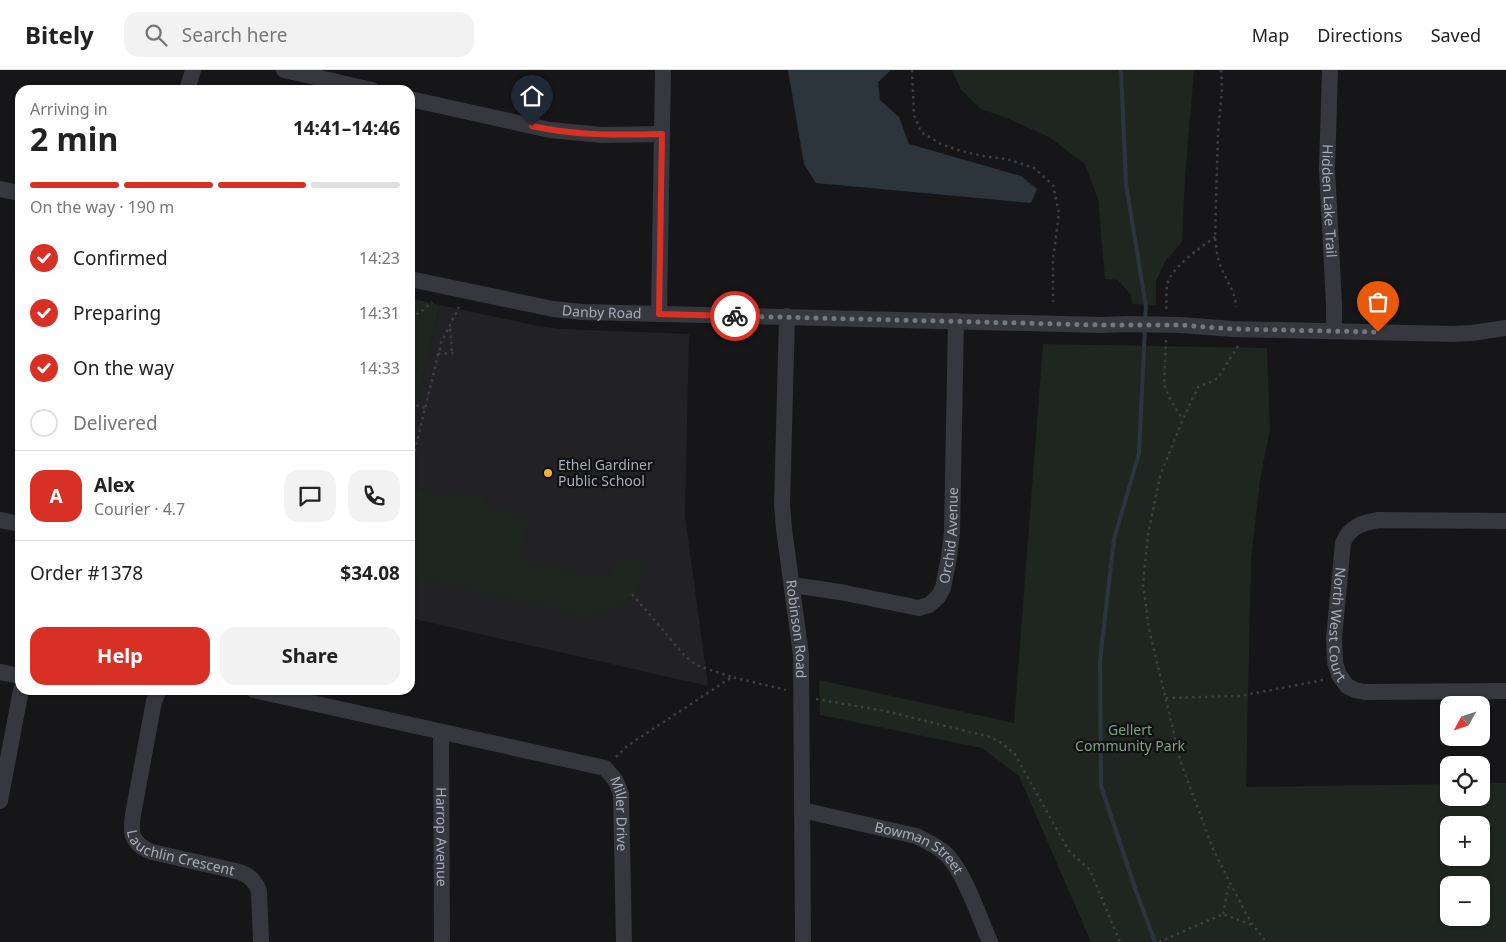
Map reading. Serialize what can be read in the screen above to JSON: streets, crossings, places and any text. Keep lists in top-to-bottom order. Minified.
{"streets":{"street":["Hidden Lake Trail","Danby Road","Orchid Avenue","North West Court","Robinson Road","Miller Drive","Harrop Avenue","Lauchlin Crescent","Bowman Street"]},"crossings":[["Hidden Lake Trail","Danby Road"],["Danby Road","Orchid Avenue"],["Danby Road","Robinson Road"],["Orchid Avenue","Robinson Road"],["Robinson Road","Bowman Street"],["Miller Drive","Harrop Avenue"]],"parks":["Gellert Community Park"],"places":["Ethel Gardiner Public School"],"north":"bottom left","page":{"header":"Bitely","search":"Search here","nav":["Map","Directions","Saved"],"heading":["2 min","Arriving in","14:41–14:46"],"panel":["Alex","Courier · 4.7","Order #1378","$34.08"],"bar":"On the way · 190 m","list":[["Confirmed","14:23"],["Preparing","14:31"],["On the way","14:33"],"Delivered"],"round":"A","buttons":["Help","Share"],"map_buttons":["+","−"]}}
